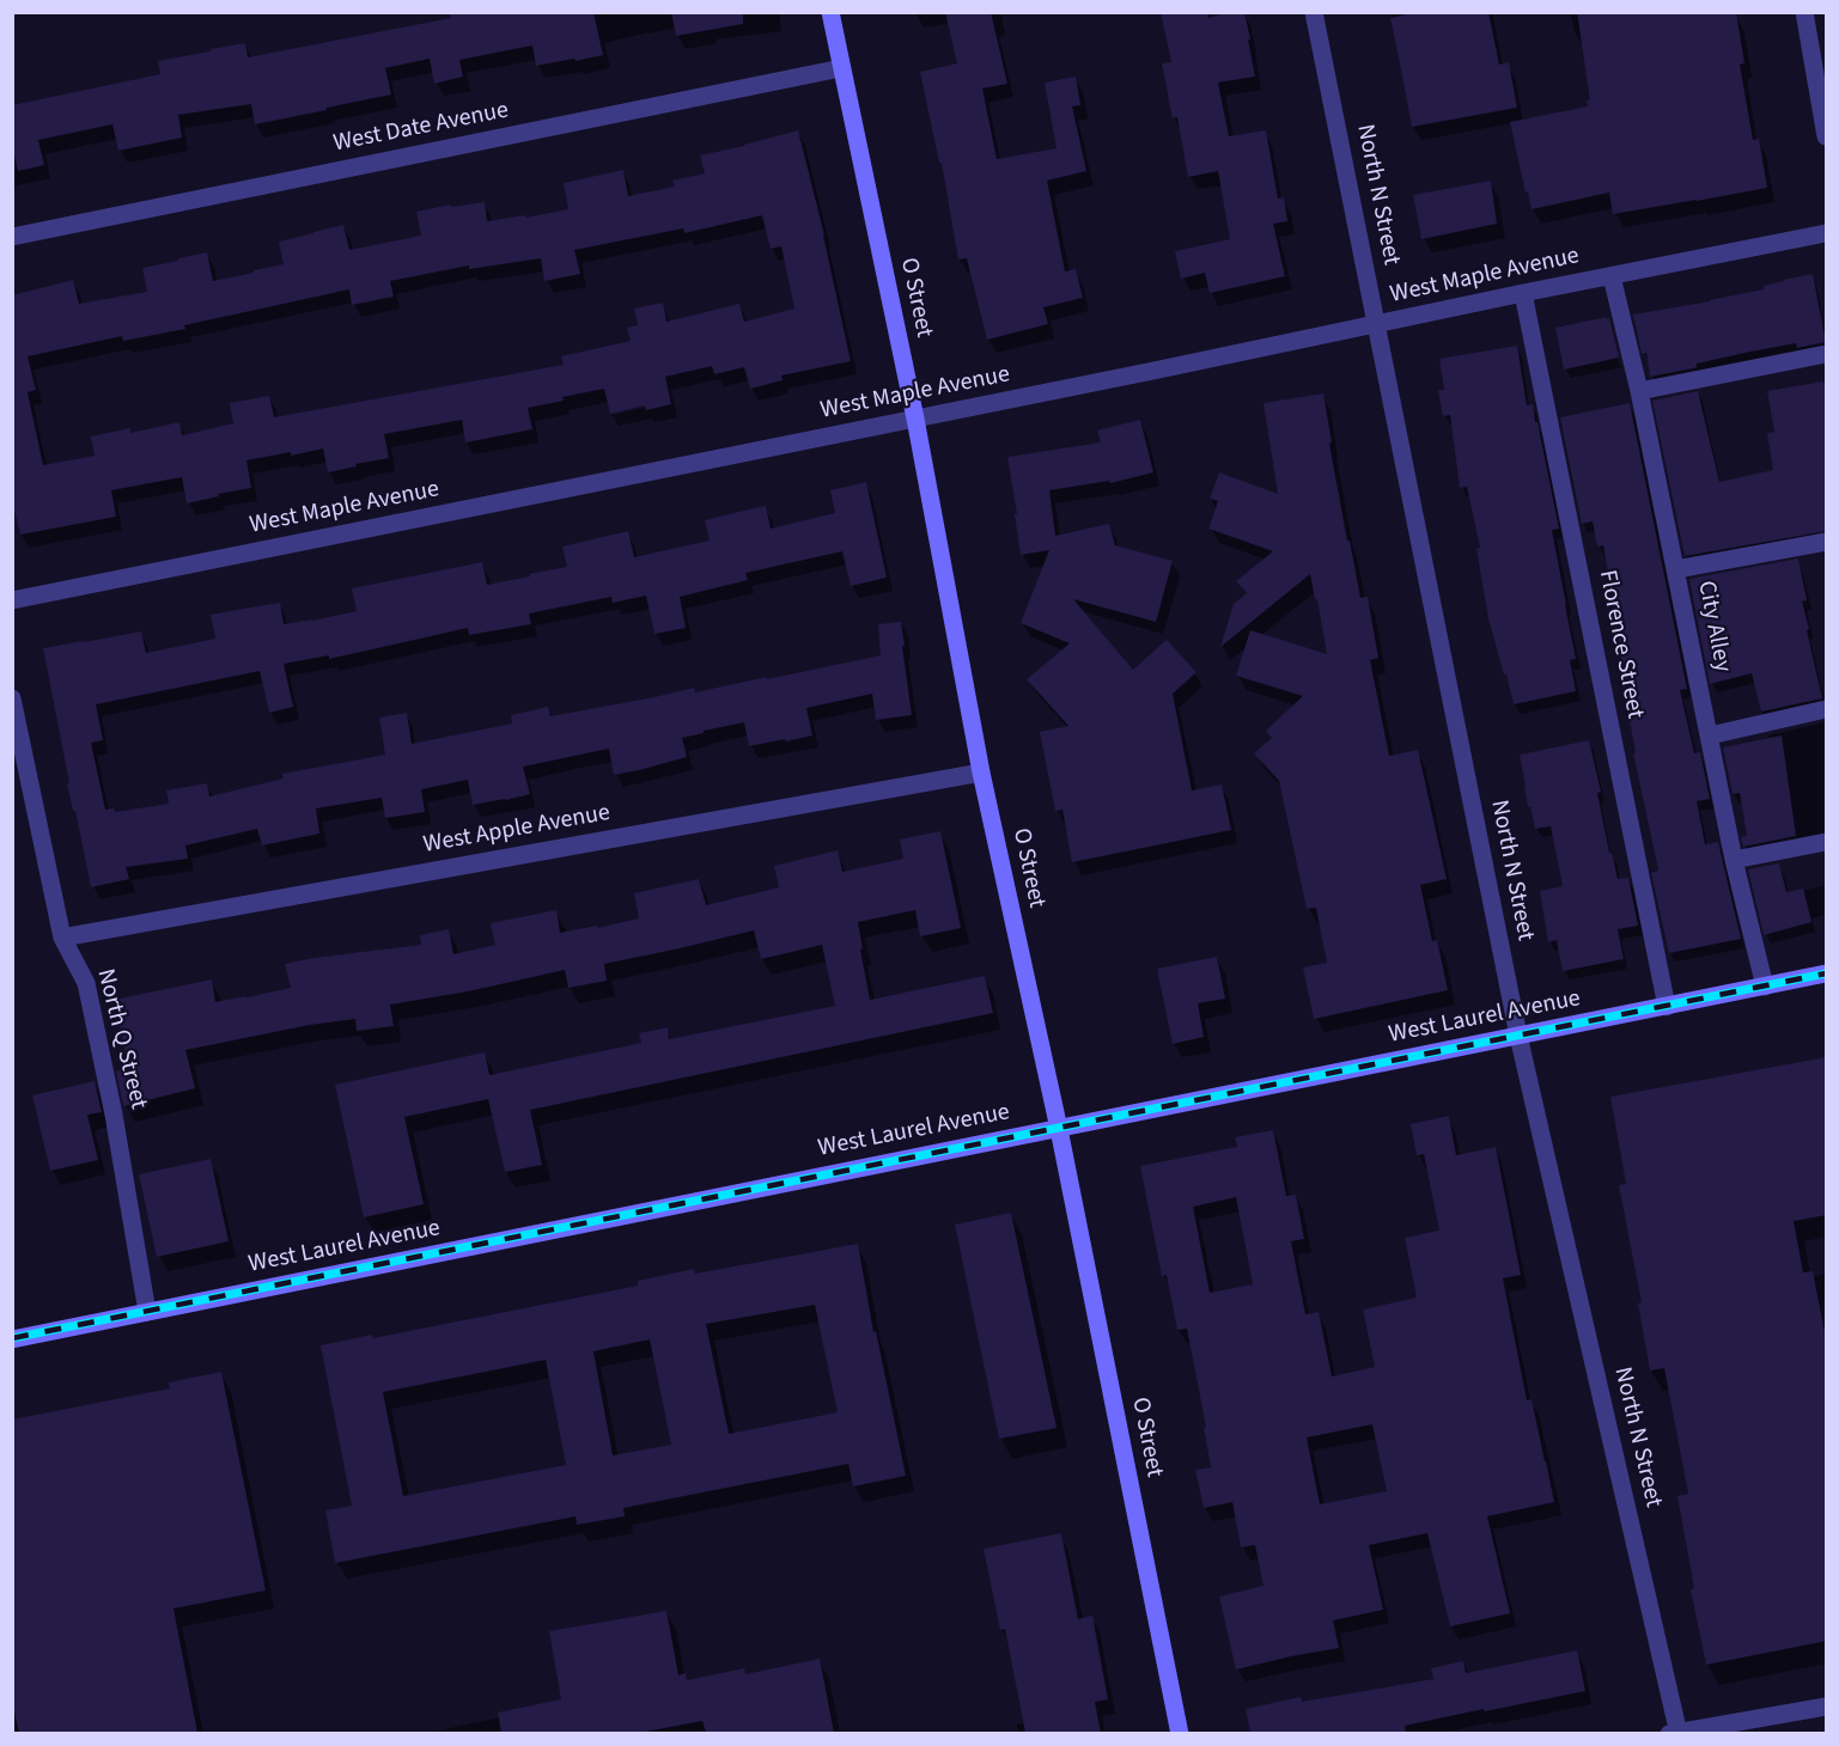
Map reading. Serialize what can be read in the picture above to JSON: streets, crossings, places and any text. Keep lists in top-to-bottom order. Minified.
{"streets":{"street":["West Date Avenue","North N Street","West Maple Avenue","O Street","City Alley","Florence Street","West Apple Avenue","West Laurel Avenue","North Q Street"]},"crossings":[["West Date Avenue","O Street"],["North N Street","West Maple Avenue"],["North N Street","West Laurel Avenue"],["West Maple Avenue","O Street"],["West Maple Avenue","City Alley"],["West Maple Avenue","Florence Street"],["O Street","West Apple Avenue"],["O Street","West Laurel Avenue"],["City Alley","West Laurel Avenue"],["Florence Street","West Laurel Avenue"],["West Apple Avenue","North Q Street"],["West Laurel Avenue","North Q Street"]]}
